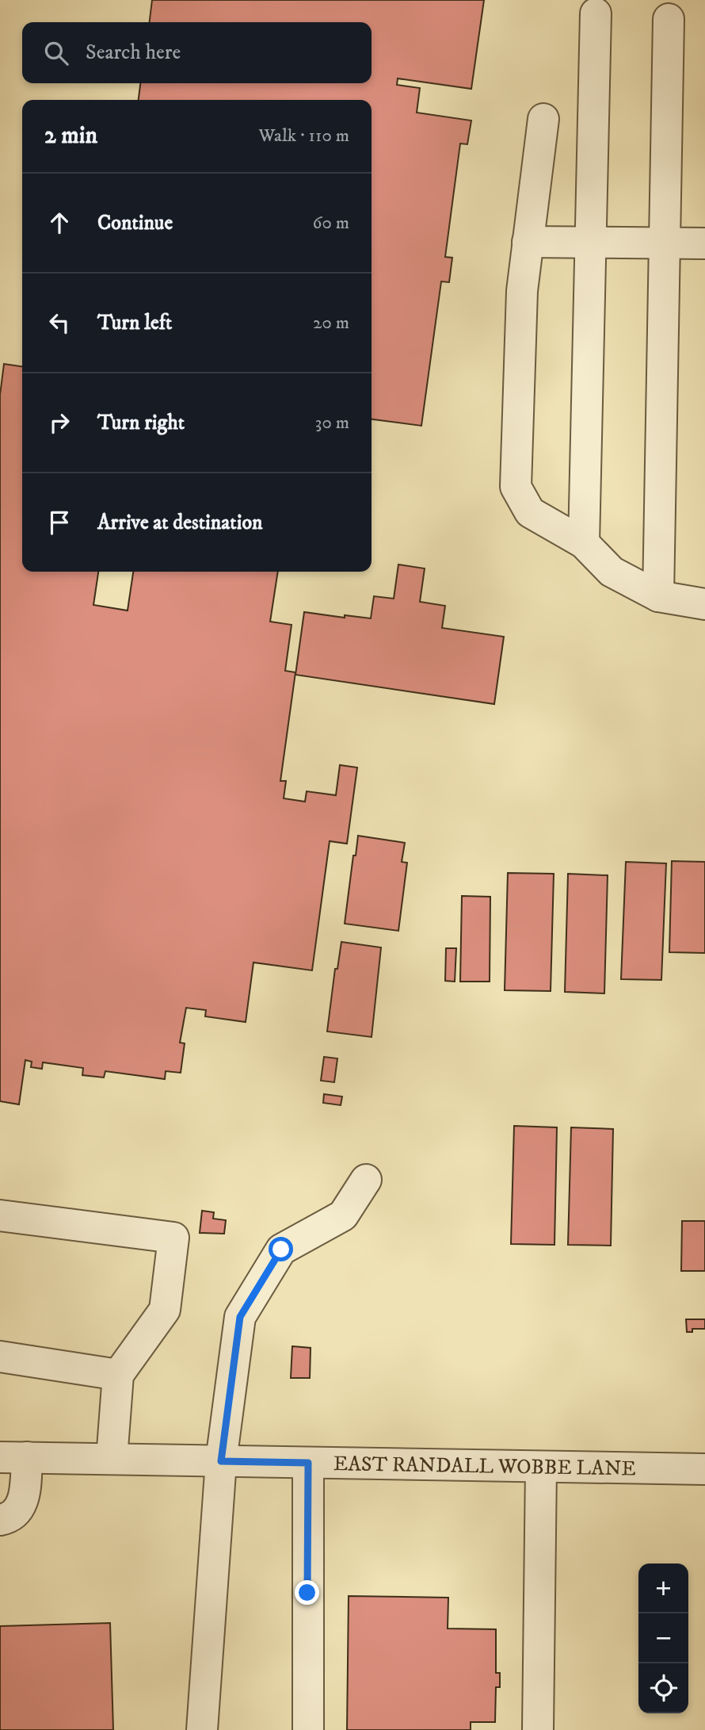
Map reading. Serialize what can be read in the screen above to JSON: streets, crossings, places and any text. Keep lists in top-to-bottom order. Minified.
{"streets":{"street":["EAST RANDALL WOBBE LANE"]},"page":{"search":"Search here","heading":["2 min","Walk · 110 m"],"list":[["Continue","60 m"],["Turn left","20 m"],["Turn right","30 m"],"Arrive at destination"],"map_buttons":["+","−"]}}
